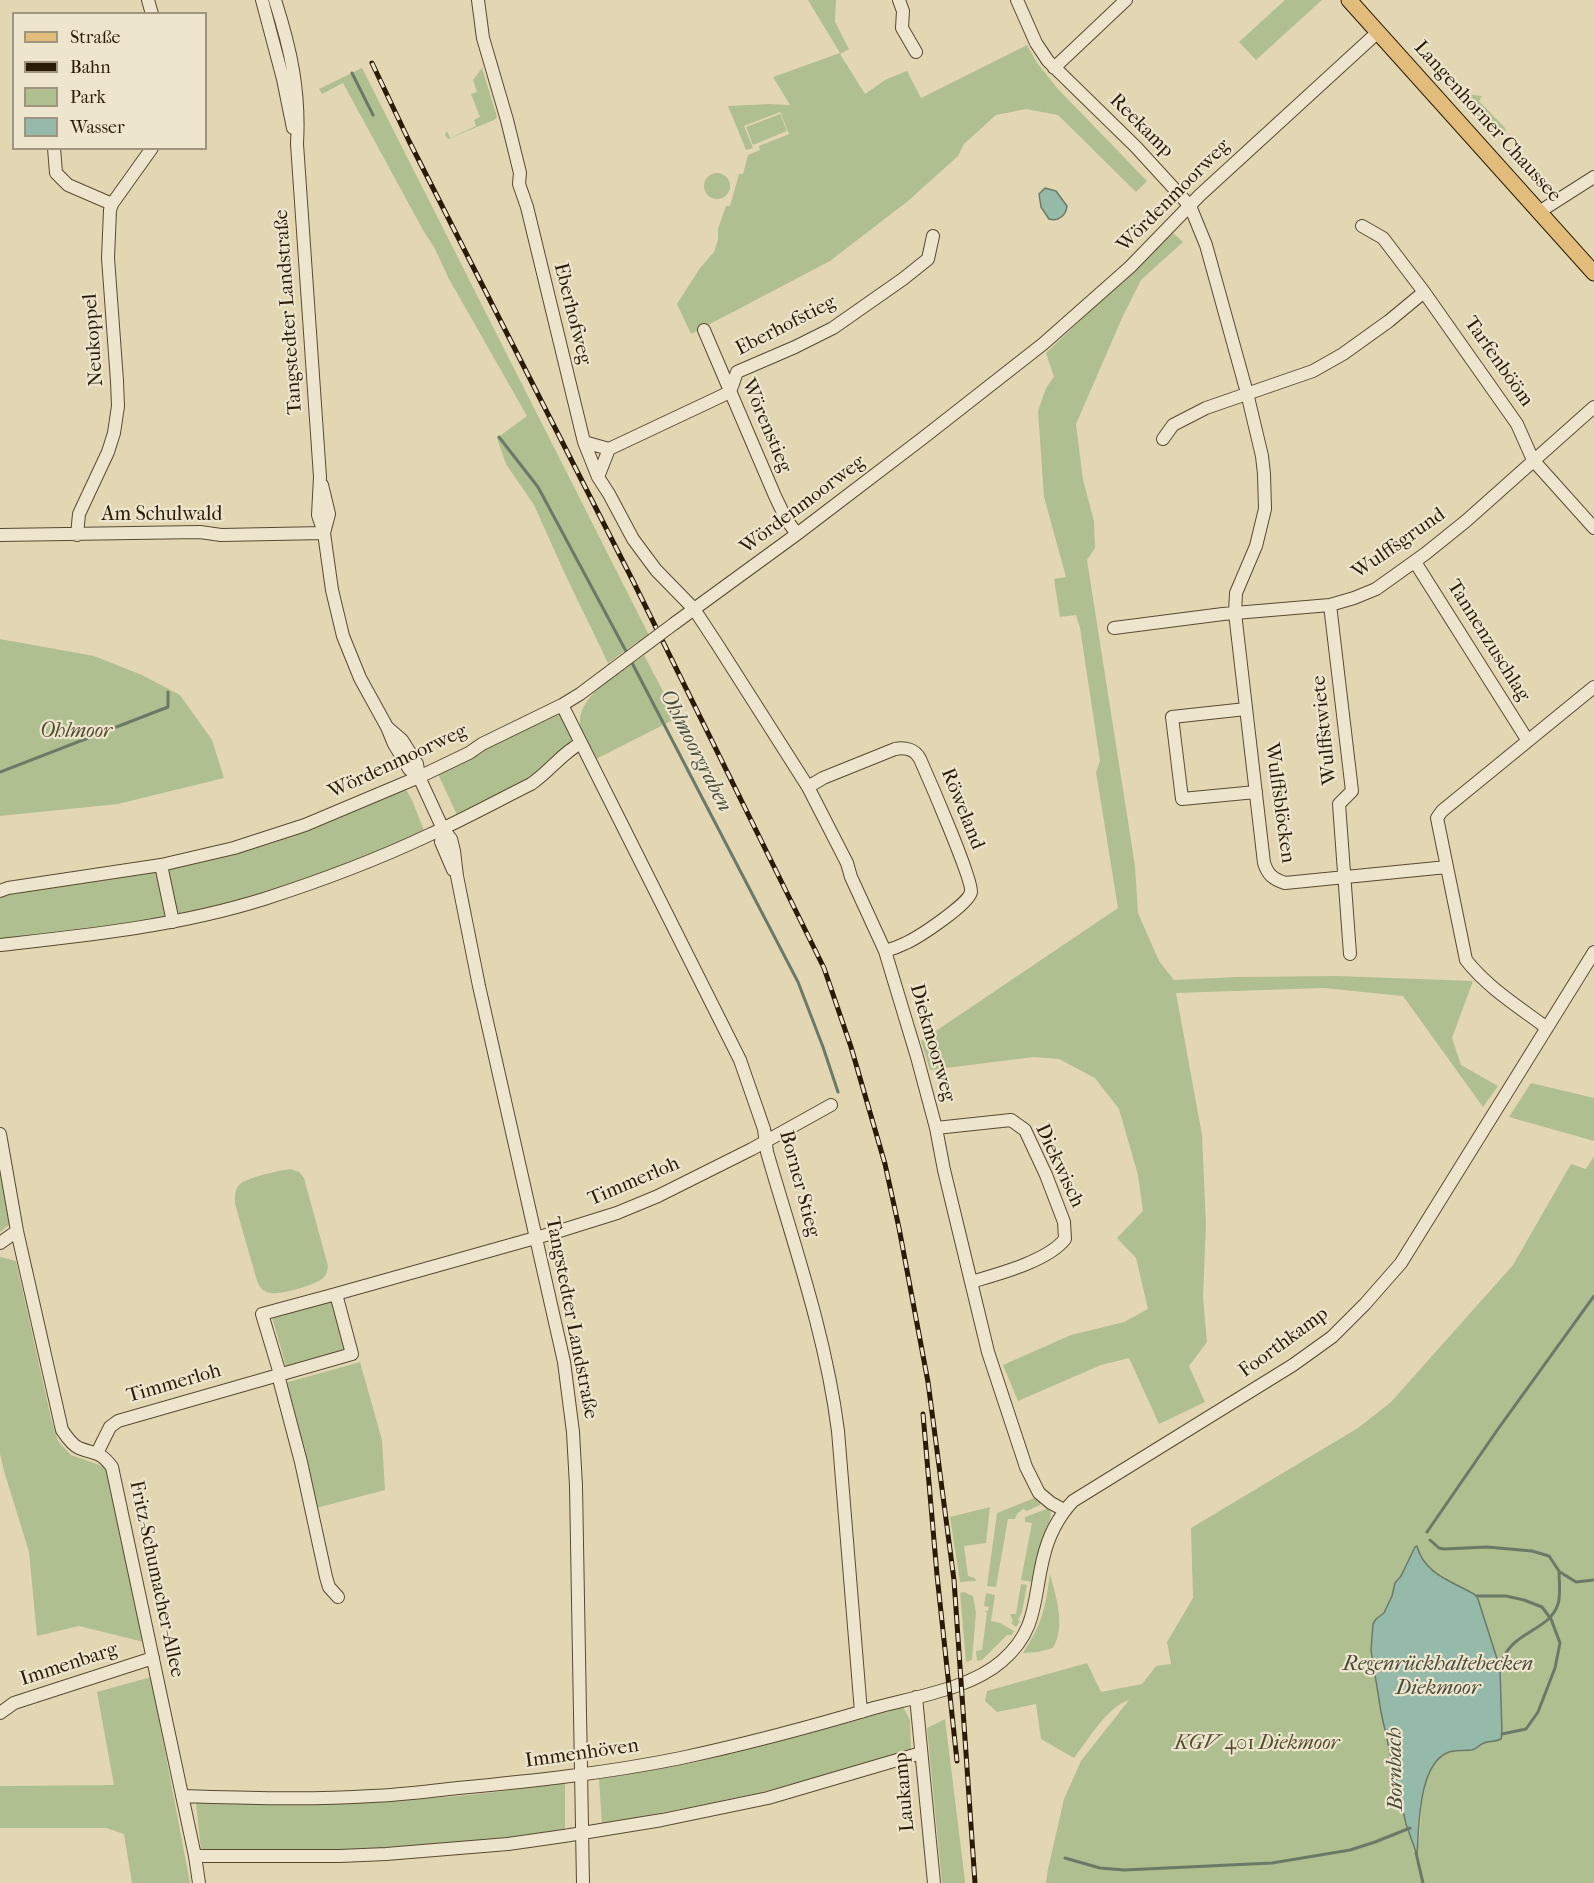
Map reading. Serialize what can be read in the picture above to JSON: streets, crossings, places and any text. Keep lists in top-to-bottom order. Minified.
{"streets":{"main road":["Langenhorner Chaussee"],"street":["Reekamp","Wördenmoorweg","Tangstedter Landstraße","Eberhofweg","Eberhofstieg","Neukoppel","Tarfenbööm","Wörenstieg","Am Schulwald","Wulffsgrund","Tannenzuschlag","Wulffstwiete","Wulffsblöcken","Röweland","Diekmoorweg","Diekwisch","Timmerloh","Borner Stieg","Foorthkamp","Fritz-Schumacher-Allee","Immenbarg","Immenhöven","Laukamp"]},"crossings":[["Langenhorner Chaussee","Wördenmoorweg"],["Reekamp","Wördenmoorweg"],["Reekamp","Wulffsgrund"],["Reekamp","Wulffsblöcken"],["Wördenmoorweg","Tangstedter Landstraße"],["Wördenmoorweg","Eberhofweg"],["Wördenmoorweg","Wörenstieg"],["Wördenmoorweg","Diekmoorweg"],["Wördenmoorweg","Borner Stieg"],["Tangstedter Landstraße","Am Schulwald"],["Tangstedter Landstraße","Timmerloh"],["Tangstedter Landstraße","Immenhöven"],["Eberhofweg","Diekmoorweg"],["Eberhofstieg","Wörenstieg"],["Neukoppel","Am Schulwald"],["Tarfenbööm","Wulffsgrund"],["Wulffsgrund","Tannenzuschlag"],["Wulffsgrund","Wulffstwiete"],["Wulffsgrund","Wulffsblöcken"],["Wulffstwiete","Wulffsblöcken"],["Röweland","Diekmoorweg"],["Diekmoorweg","Diekwisch"],["Diekmoorweg","Foorthkamp"],["Timmerloh","Borner Stieg"],["Timmerloh","Fritz-Schumacher-Allee"],["Borner Stieg","Immenhöven"],["Foorthkamp","Immenhöven"],["Fritz-Schumacher-Allee","Immenbarg"],["Fritz-Schumacher-Allee","Immenhöven"],["Immenhöven","Laukamp"]],"water":["Ohlmoorgraben","Regenrückhaltebecken Diekmoor","Bornbach"],"parks":["Ohlmoor","KGV 401 Diekmoor"],"legend":["Straße","Bahn","Park","Wasser"]}
